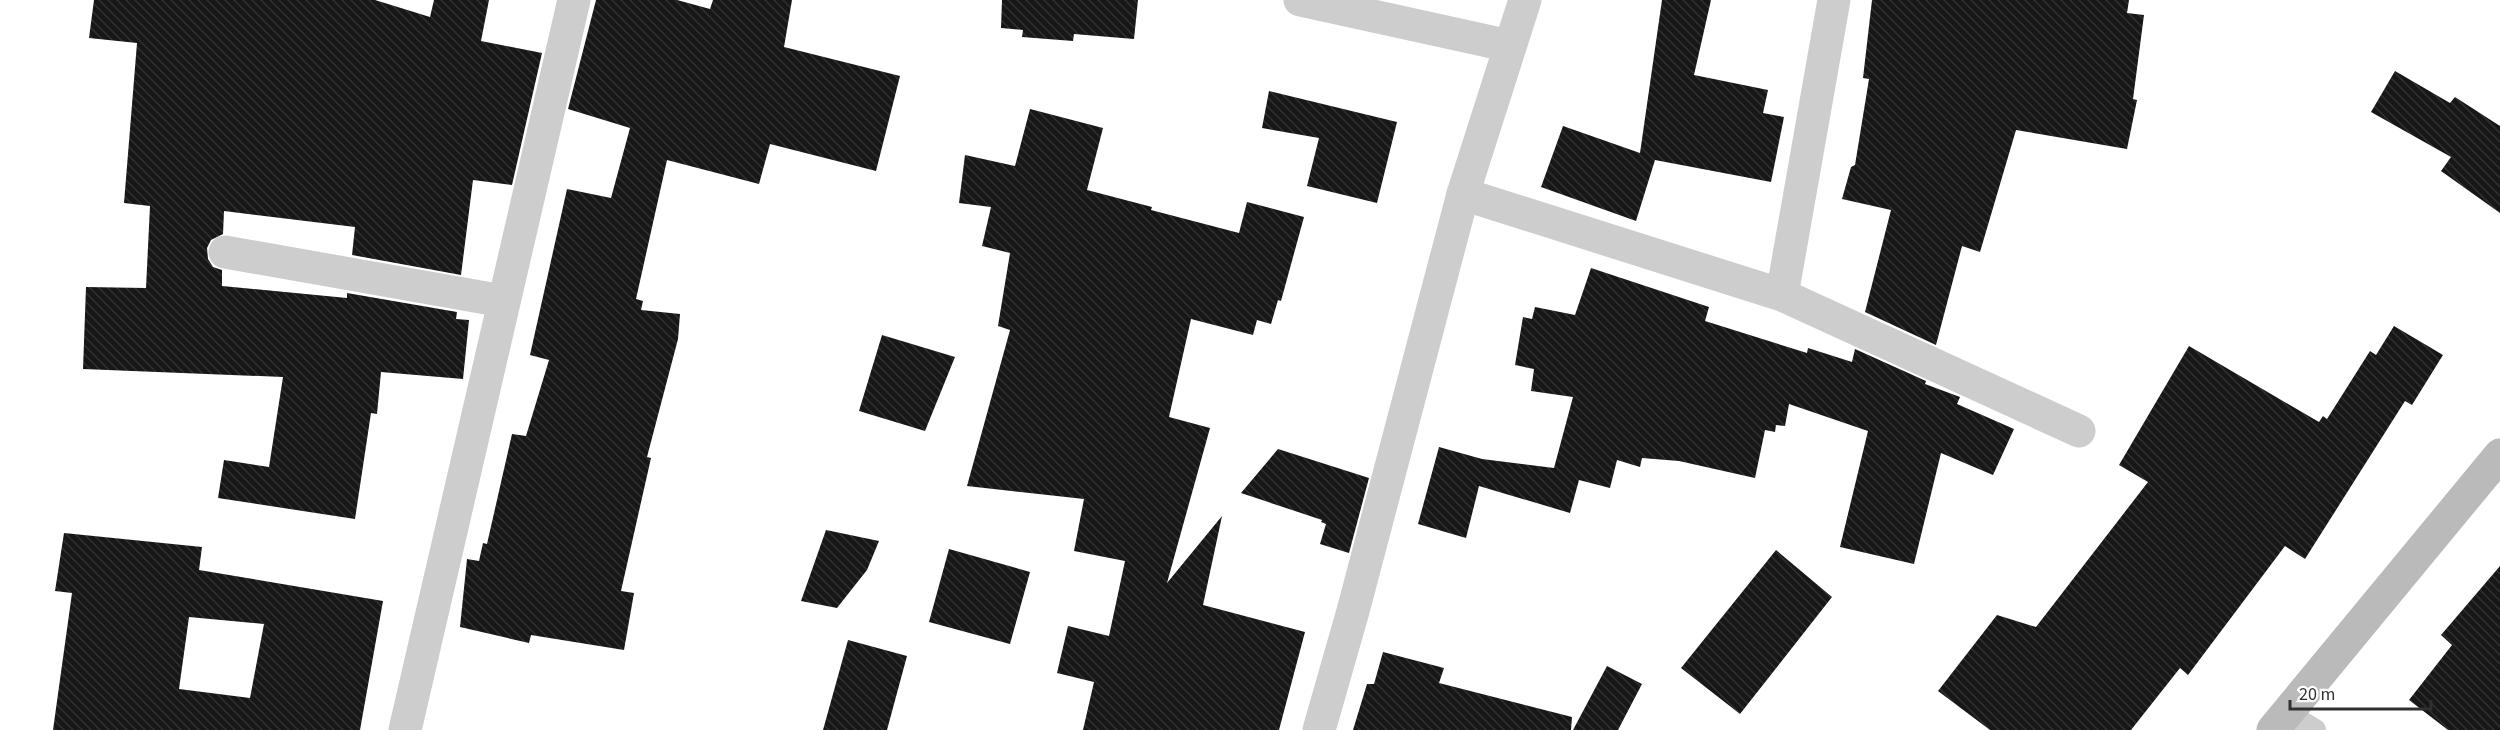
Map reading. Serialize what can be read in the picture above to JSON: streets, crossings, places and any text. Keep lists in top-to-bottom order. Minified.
{"scale_bar":"20 m"}
